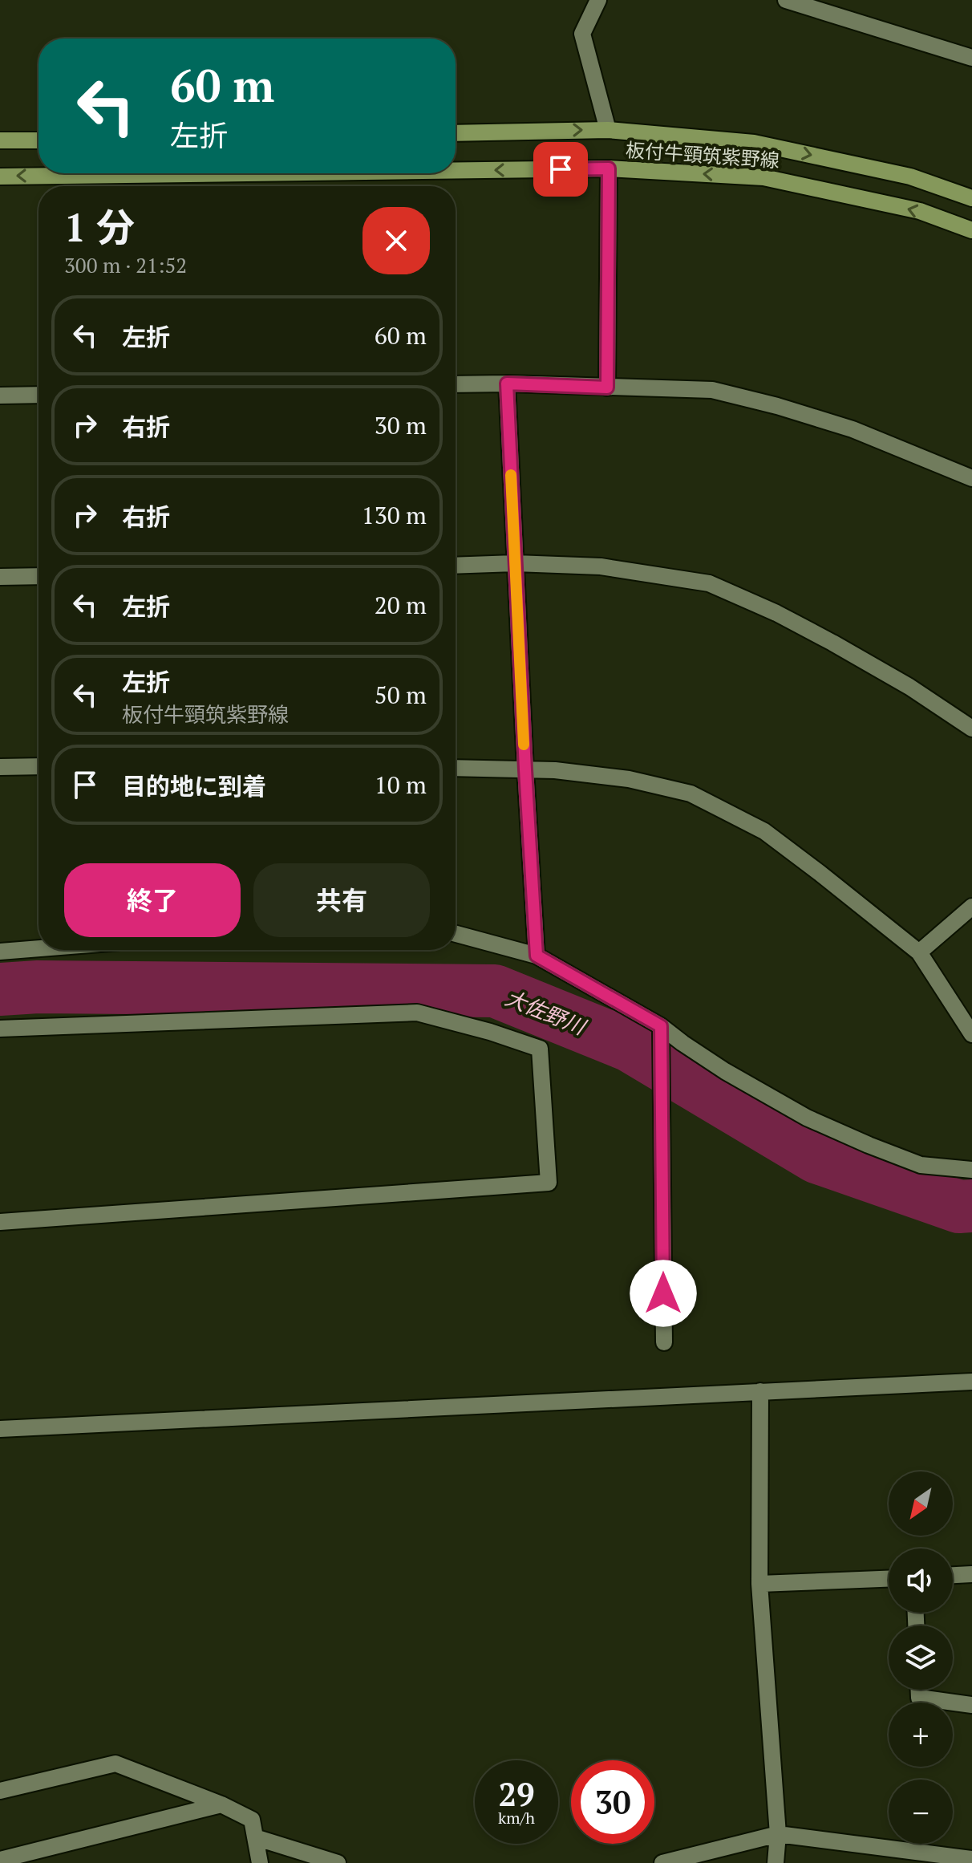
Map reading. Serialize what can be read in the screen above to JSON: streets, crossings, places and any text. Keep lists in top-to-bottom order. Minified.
{"streets":{"main road":["板付牛頸筑紫野線"]},"water":["大佐野川"],"north":"bottom left","page":{"turn":["60 m","左折"],"heading":["1 分","300 m · 21:52"],"list":[{"name":"左折","value":"60 m"},{"name":"右折","value":"30 m"},{"name":"右折","value":"130 m"},{"name":"左折","value":"20 m"},{"name":"左折","note":"板付牛頸筑紫野線","value":"50 m"},{"name":"目的地に到着","value":"10 m"}],"buttons":["終了","共有"],"map_buttons":["+","−"],"speed":"29 km/h","limit":"30"}}
